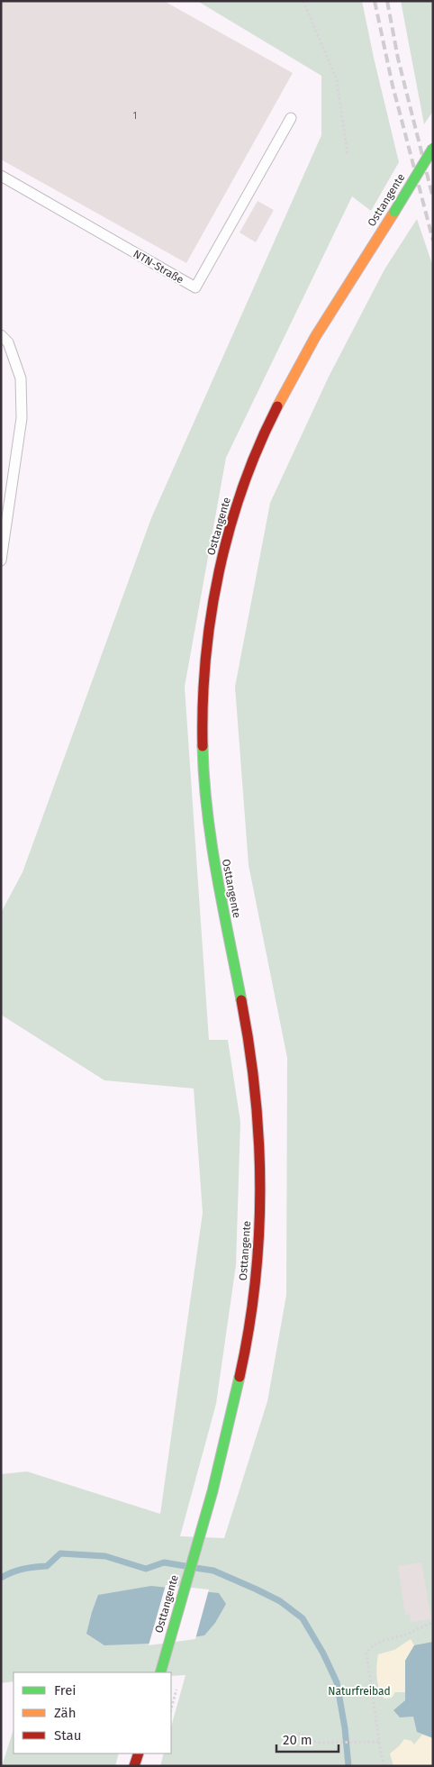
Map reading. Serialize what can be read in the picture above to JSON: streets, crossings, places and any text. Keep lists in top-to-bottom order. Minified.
{"streets":{"main road":["Osttangente"],"lane":["NTN-Straße"]},"parks":["Naturfreibad"],"house_numbers":["1"],"legend":["Frei","Zäh","Stau"],"scale_bar":"20 m"}
